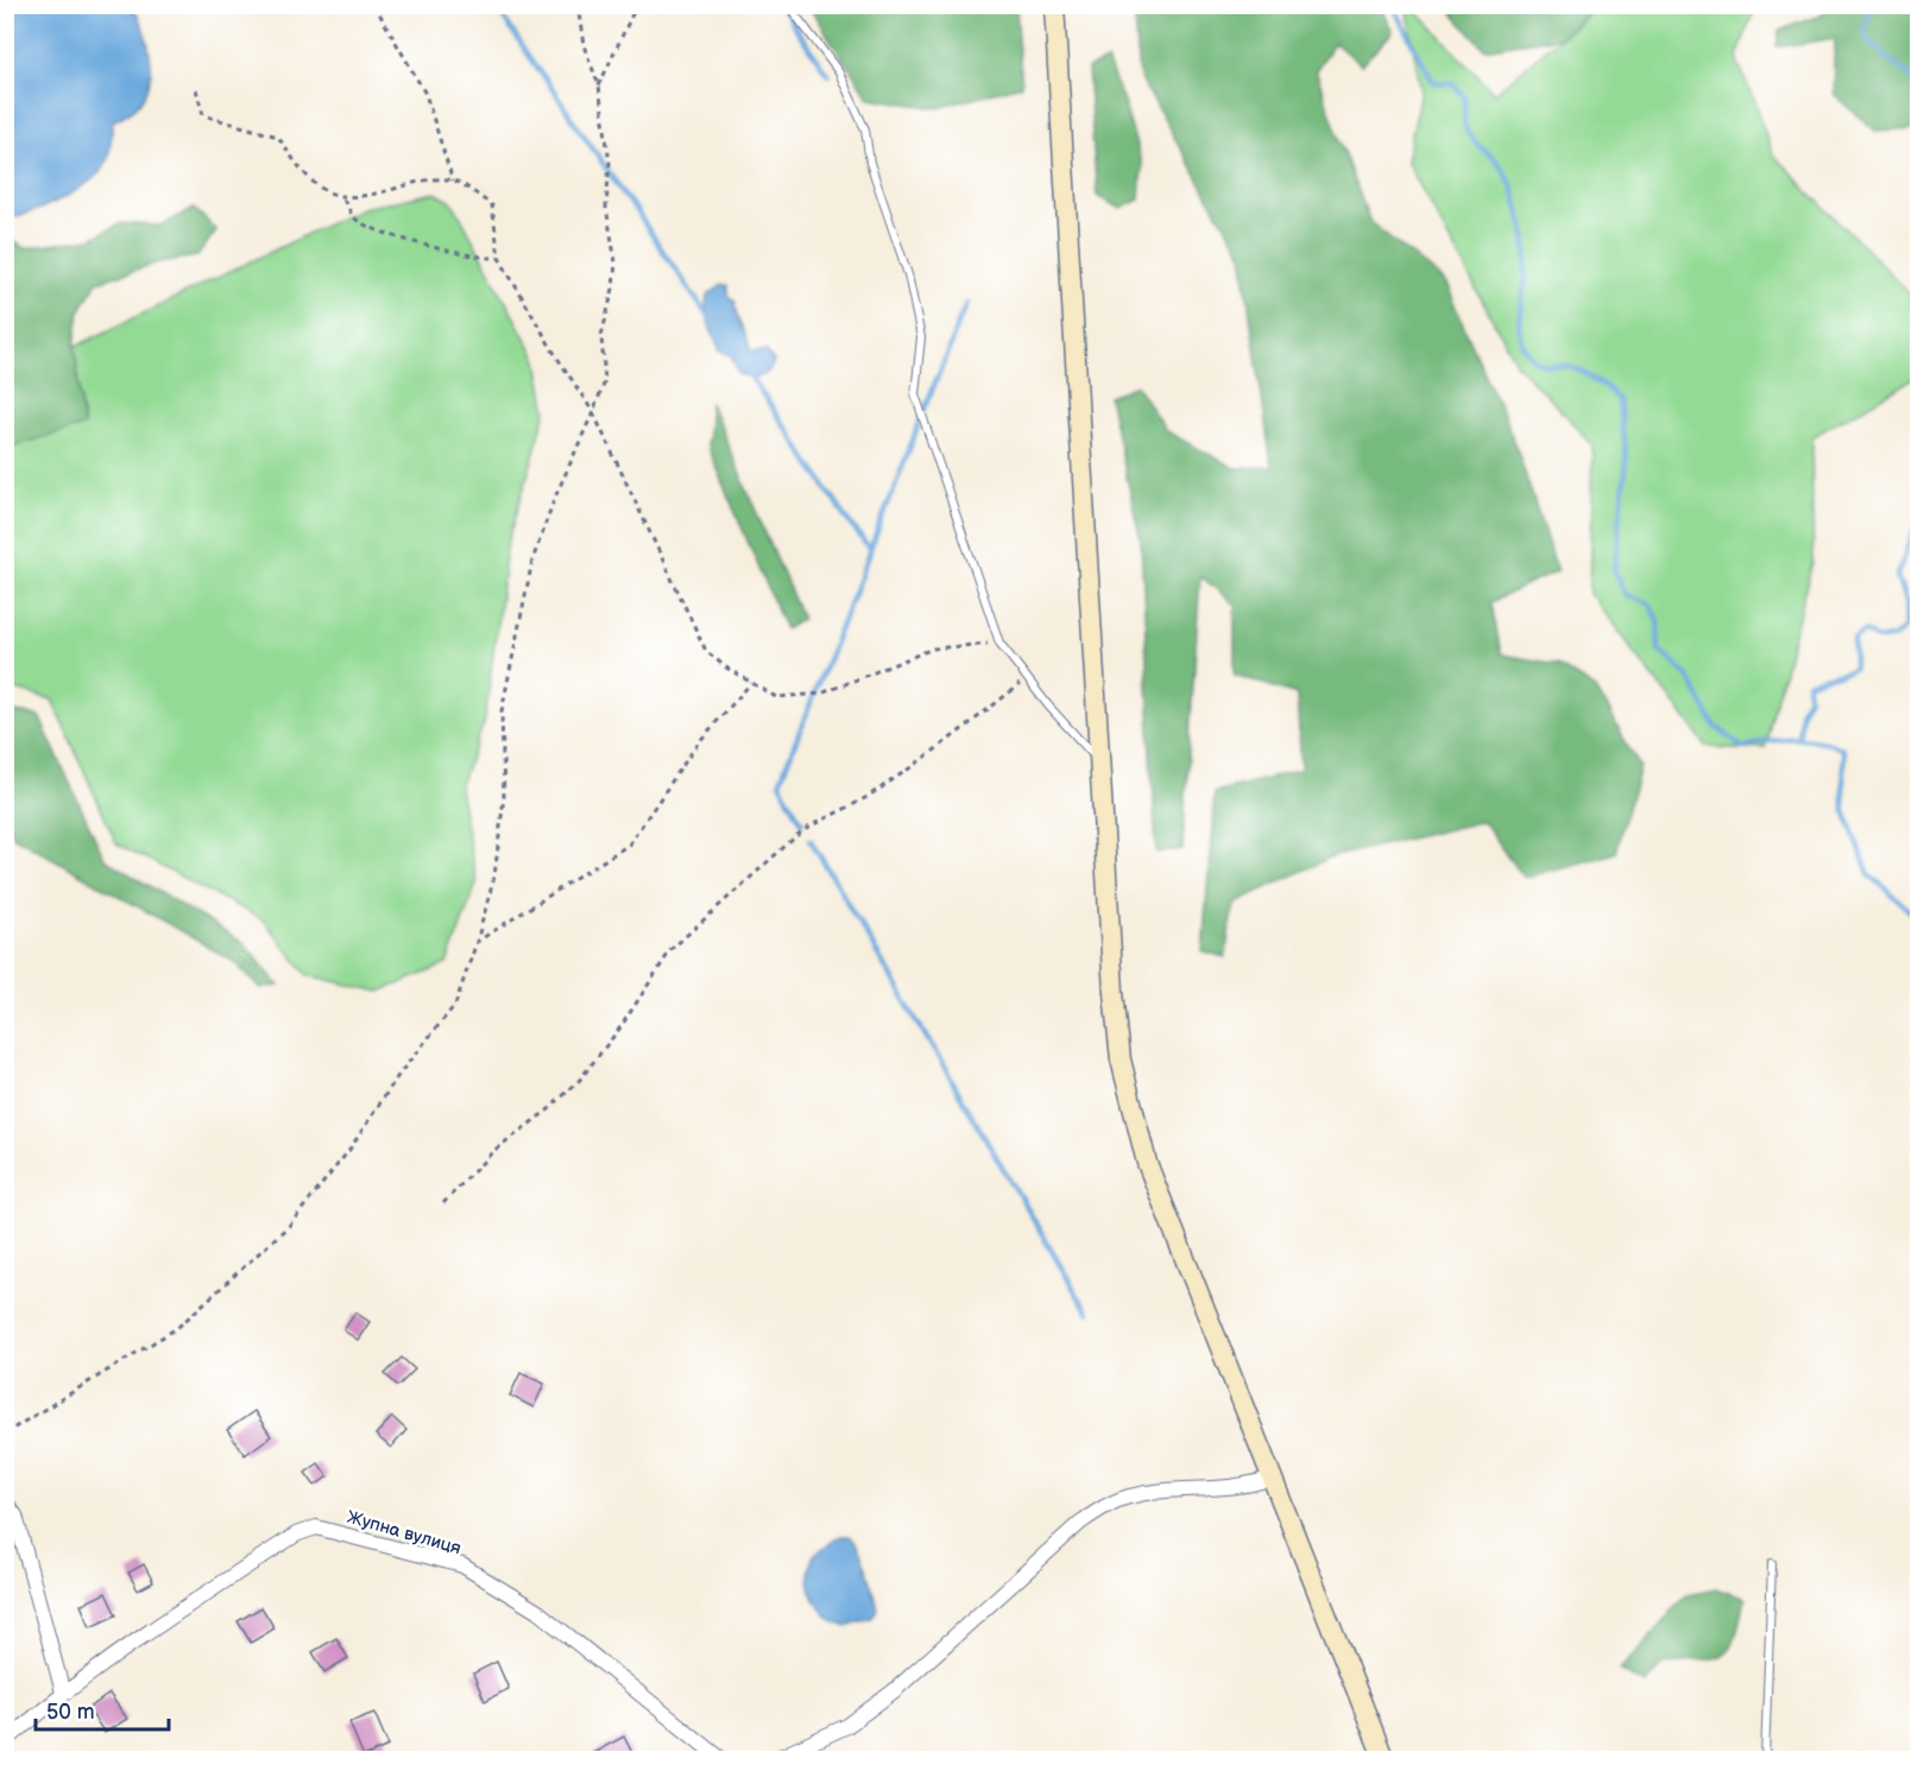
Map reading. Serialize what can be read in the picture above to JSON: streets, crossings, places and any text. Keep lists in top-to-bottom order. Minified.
{"streets":{"street":["Жупна вулиця"]},"scale_bar":"50 m"}
